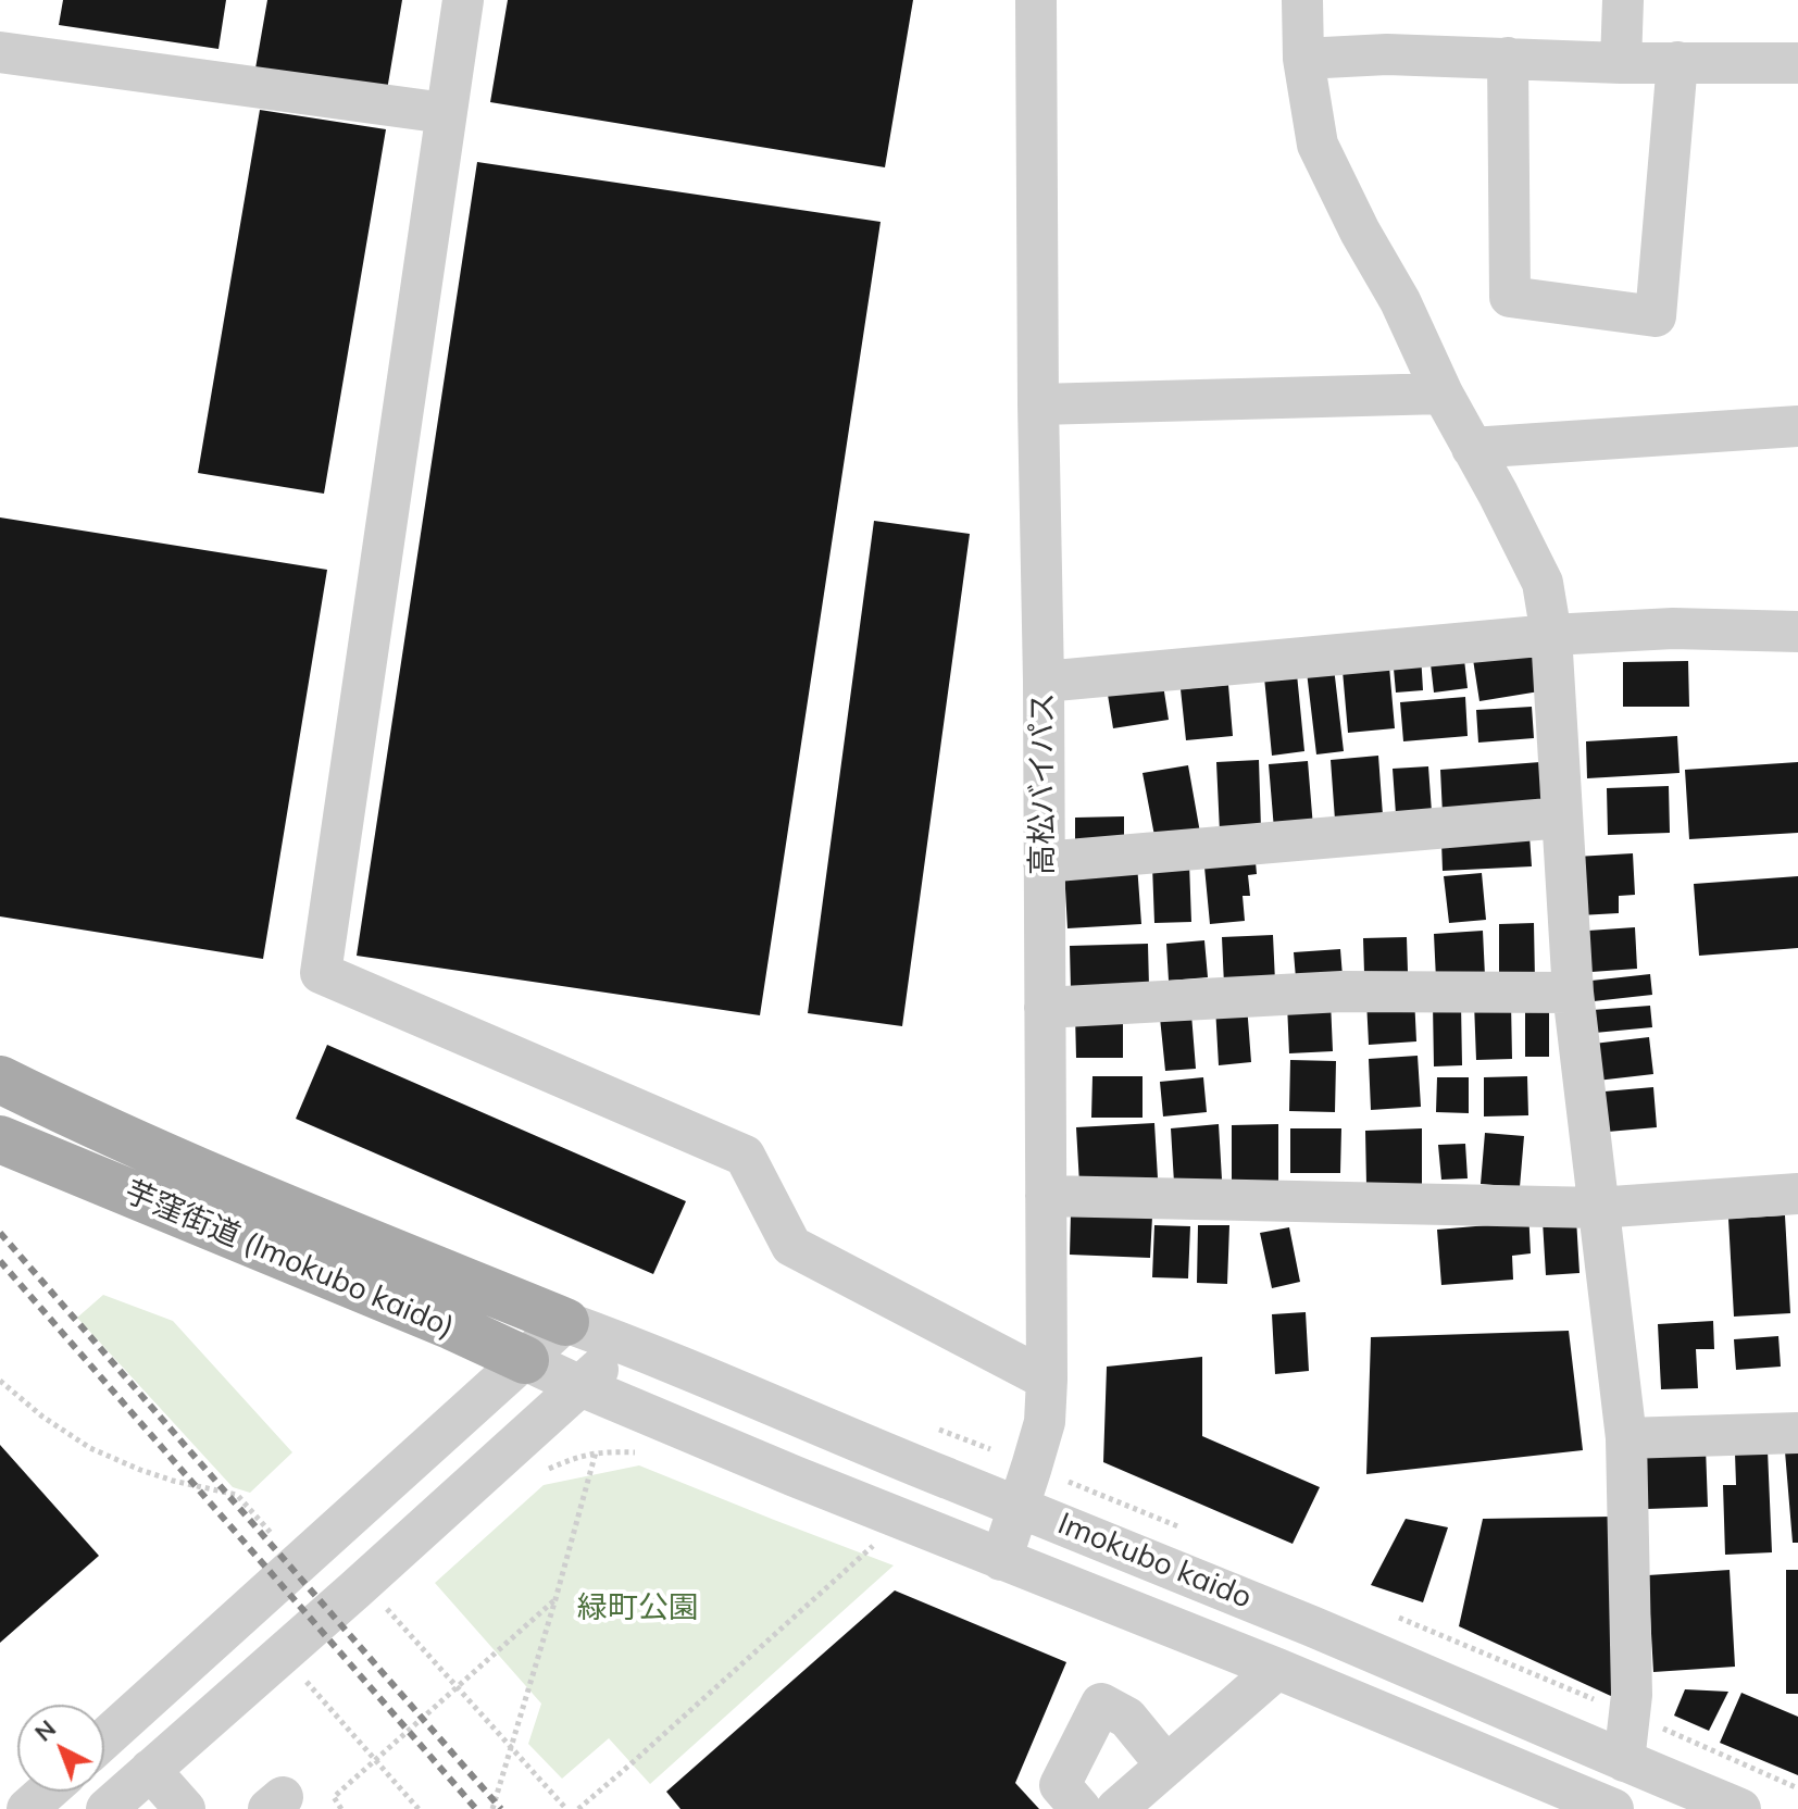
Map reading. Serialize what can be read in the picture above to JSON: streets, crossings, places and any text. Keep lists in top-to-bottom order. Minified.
{"streets":{"main road":["芋窪街道 (Imokubo kaido)"],"street":["高松バイパス","Imokubo kaido"]},"crossings":[["高松バイパス","Imokubo kaido"],["芋窪街道 (Imokubo kaido)","Imokubo kaido"]],"parks":["緑町公園"],"north":"top left"}
